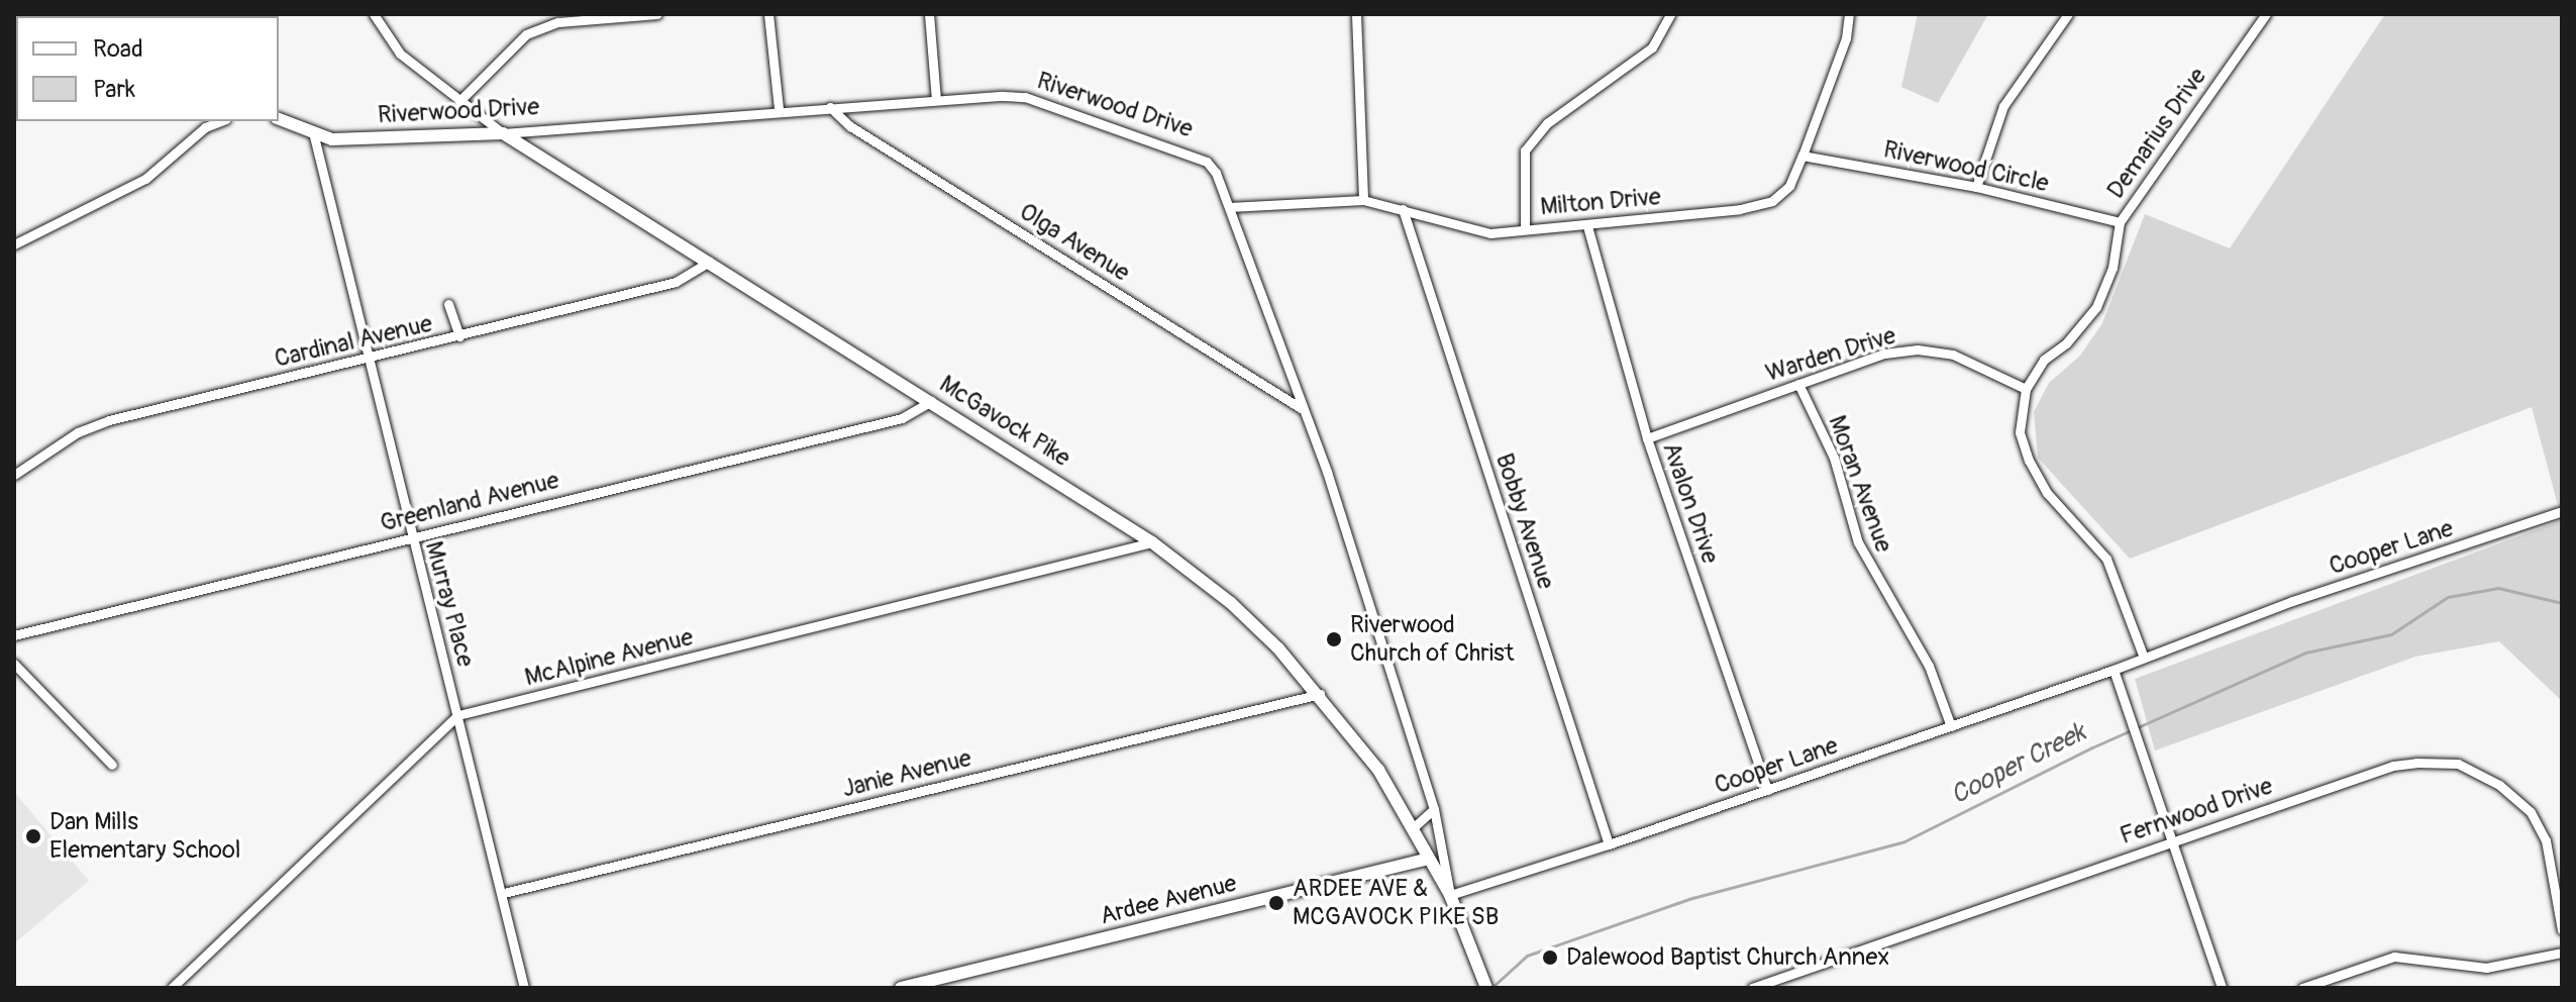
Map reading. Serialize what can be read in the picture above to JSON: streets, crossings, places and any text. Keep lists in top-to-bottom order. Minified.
{"streets":{"street":["Riverwood Drive","Demarius Drive","Riverwood Circle","Milton Drive","Olga Avenue","Cardinal Avenue","Warden Drive","McGavock Pike","Moran Avenue","Greenland Avenue","Avalon Drive","Bobby Avenue","Cooper Lane","Murray Place","McAlpine Avenue","Janie Avenue","Fernwood Drive","Ardee Avenue"]},"crossings":[["Riverwood Drive","Milton Drive"],["Riverwood Drive","Olga Avenue"],["Riverwood Drive","McGavock Pike"],["Riverwood Drive","Cooper Lane"],["Riverwood Drive","Murray Place"],["Riverwood Drive","Ardee Avenue"],["Demarius Drive","Riverwood Circle"],["Demarius Drive","Warden Drive"],["Demarius Drive","Cooper Lane"],["Riverwood Circle","Milton Drive"],["Milton Drive","Avalon Drive"],["Milton Drive","Bobby Avenue"],["Cardinal Avenue","McGavock Pike"],["Cardinal Avenue","Murray Place"],["Warden Drive","Moran Avenue"],["Warden Drive","Avalon Drive"],["McGavock Pike","Greenland Avenue"],["McGavock Pike","Cooper Lane"],["McGavock Pike","McAlpine Avenue"],["McGavock Pike","Janie Avenue"],["McGavock Pike","Ardee Avenue"],["Moran Avenue","Cooper Lane"],["Greenland Avenue","Murray Place"],["Avalon Drive","Cooper Lane"],["Bobby Avenue","Cooper Lane"],["Murray Place","McAlpine Avenue"],["Murray Place","Janie Avenue"]],"water":["Cooper Creek"],"places":["Riverwood Church of Christ","Dan Mills Elementary School","ARDEE AVE & MCGAVOCK PIKE SB","Dalewood Baptist Church Annex"],"legend":["Road","Park"]}
